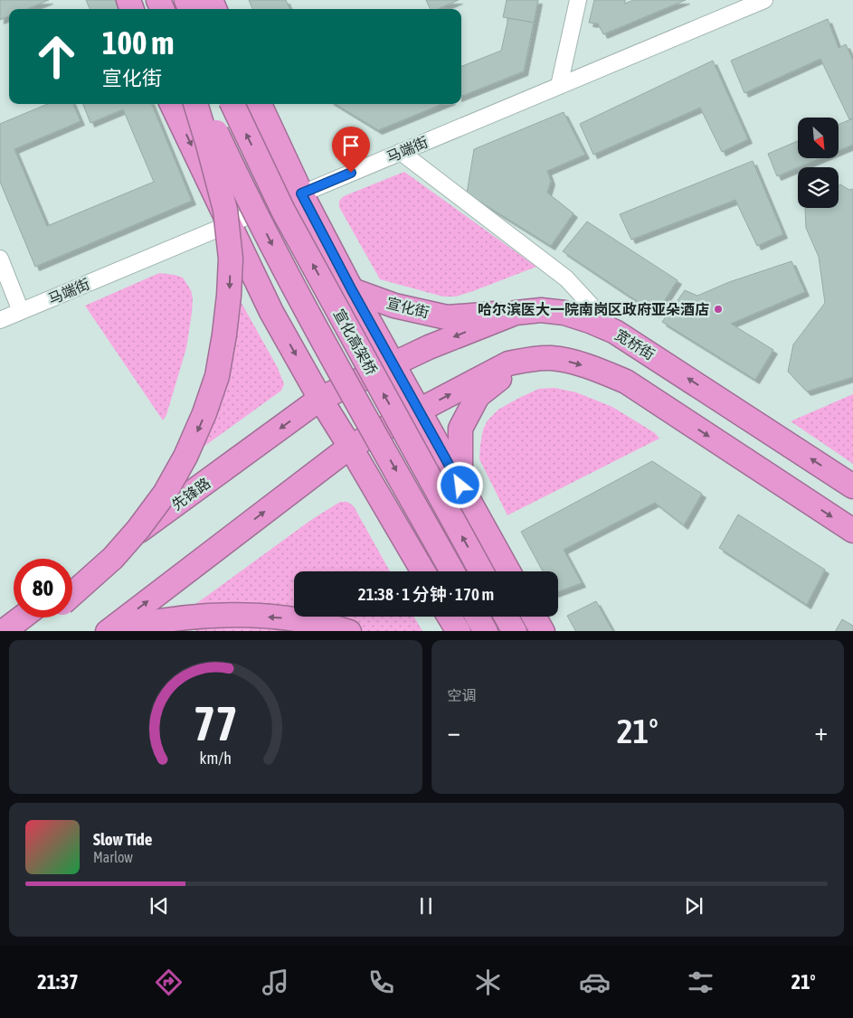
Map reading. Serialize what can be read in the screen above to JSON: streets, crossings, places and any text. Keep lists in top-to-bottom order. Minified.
{"streets":{"highway":["宣化街","宣化高架桥","宽桥街","先锋路"],"street":["马端街"]},"crossings":[["宣化街","宽桥街"],["宽桥街","先锋路"]],"places":["哈尔滨医大一院南岗区政府亚朵酒店"],"north":"bottom right","page":{"turn":["100 m","宣化街"],"limit":"80","trip":"21:38 · 1 分钟 · 170 m","tile":"空调","heat":["−","21°","+"],"song":["Slow Tide","Marlow"],"tabs":["21:37","21°"],"gauge":["77","km/h"]}}
